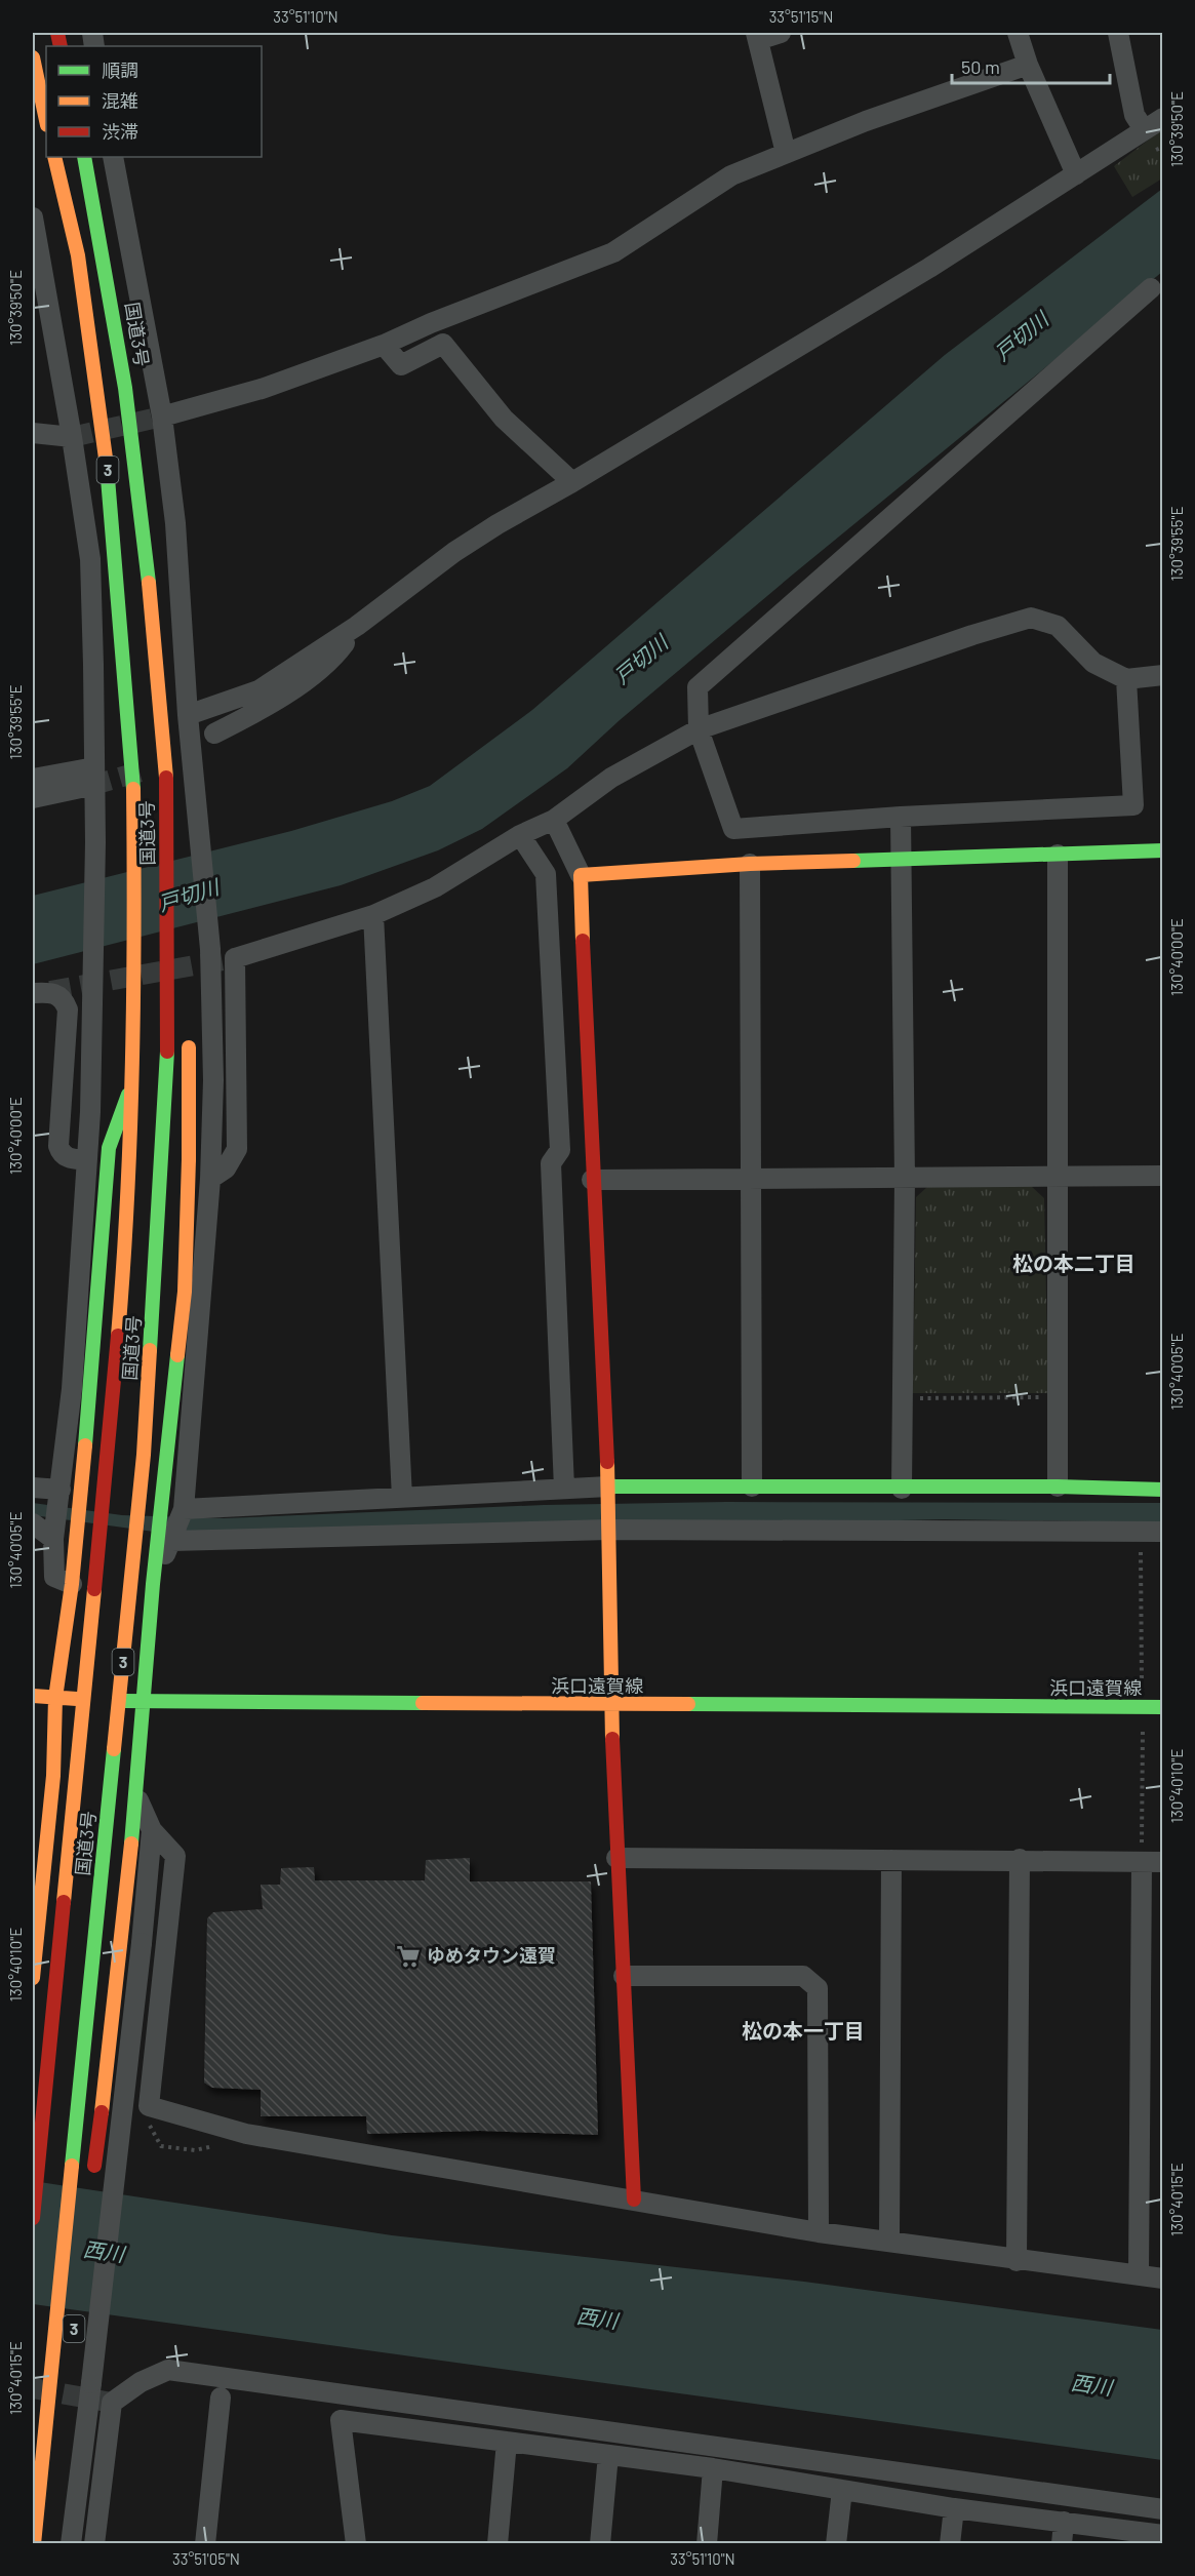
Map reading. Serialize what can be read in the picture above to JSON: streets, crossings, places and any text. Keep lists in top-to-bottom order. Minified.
{"streets":{"main road":["国道3号","3","浜口遠賀線"]},"crossings":[["国道3号","3"]],"districts":["松の本二丁目","松の本一丁目"],"water":["戸切川","西川"],"places":{"supermarket":["ゆめタウン遠賀"]},"legend":["順調","混雑","渋滞"],"scale_bar":"50 m","coordinates":["33°51'10\"N","33°51'15\"N","130°39'50\"E","130°39'55\"E","130°40'00\"E","130°40'05\"E","130°40'10\"E","130°40'15\"E","33°51'05\"N"]}
